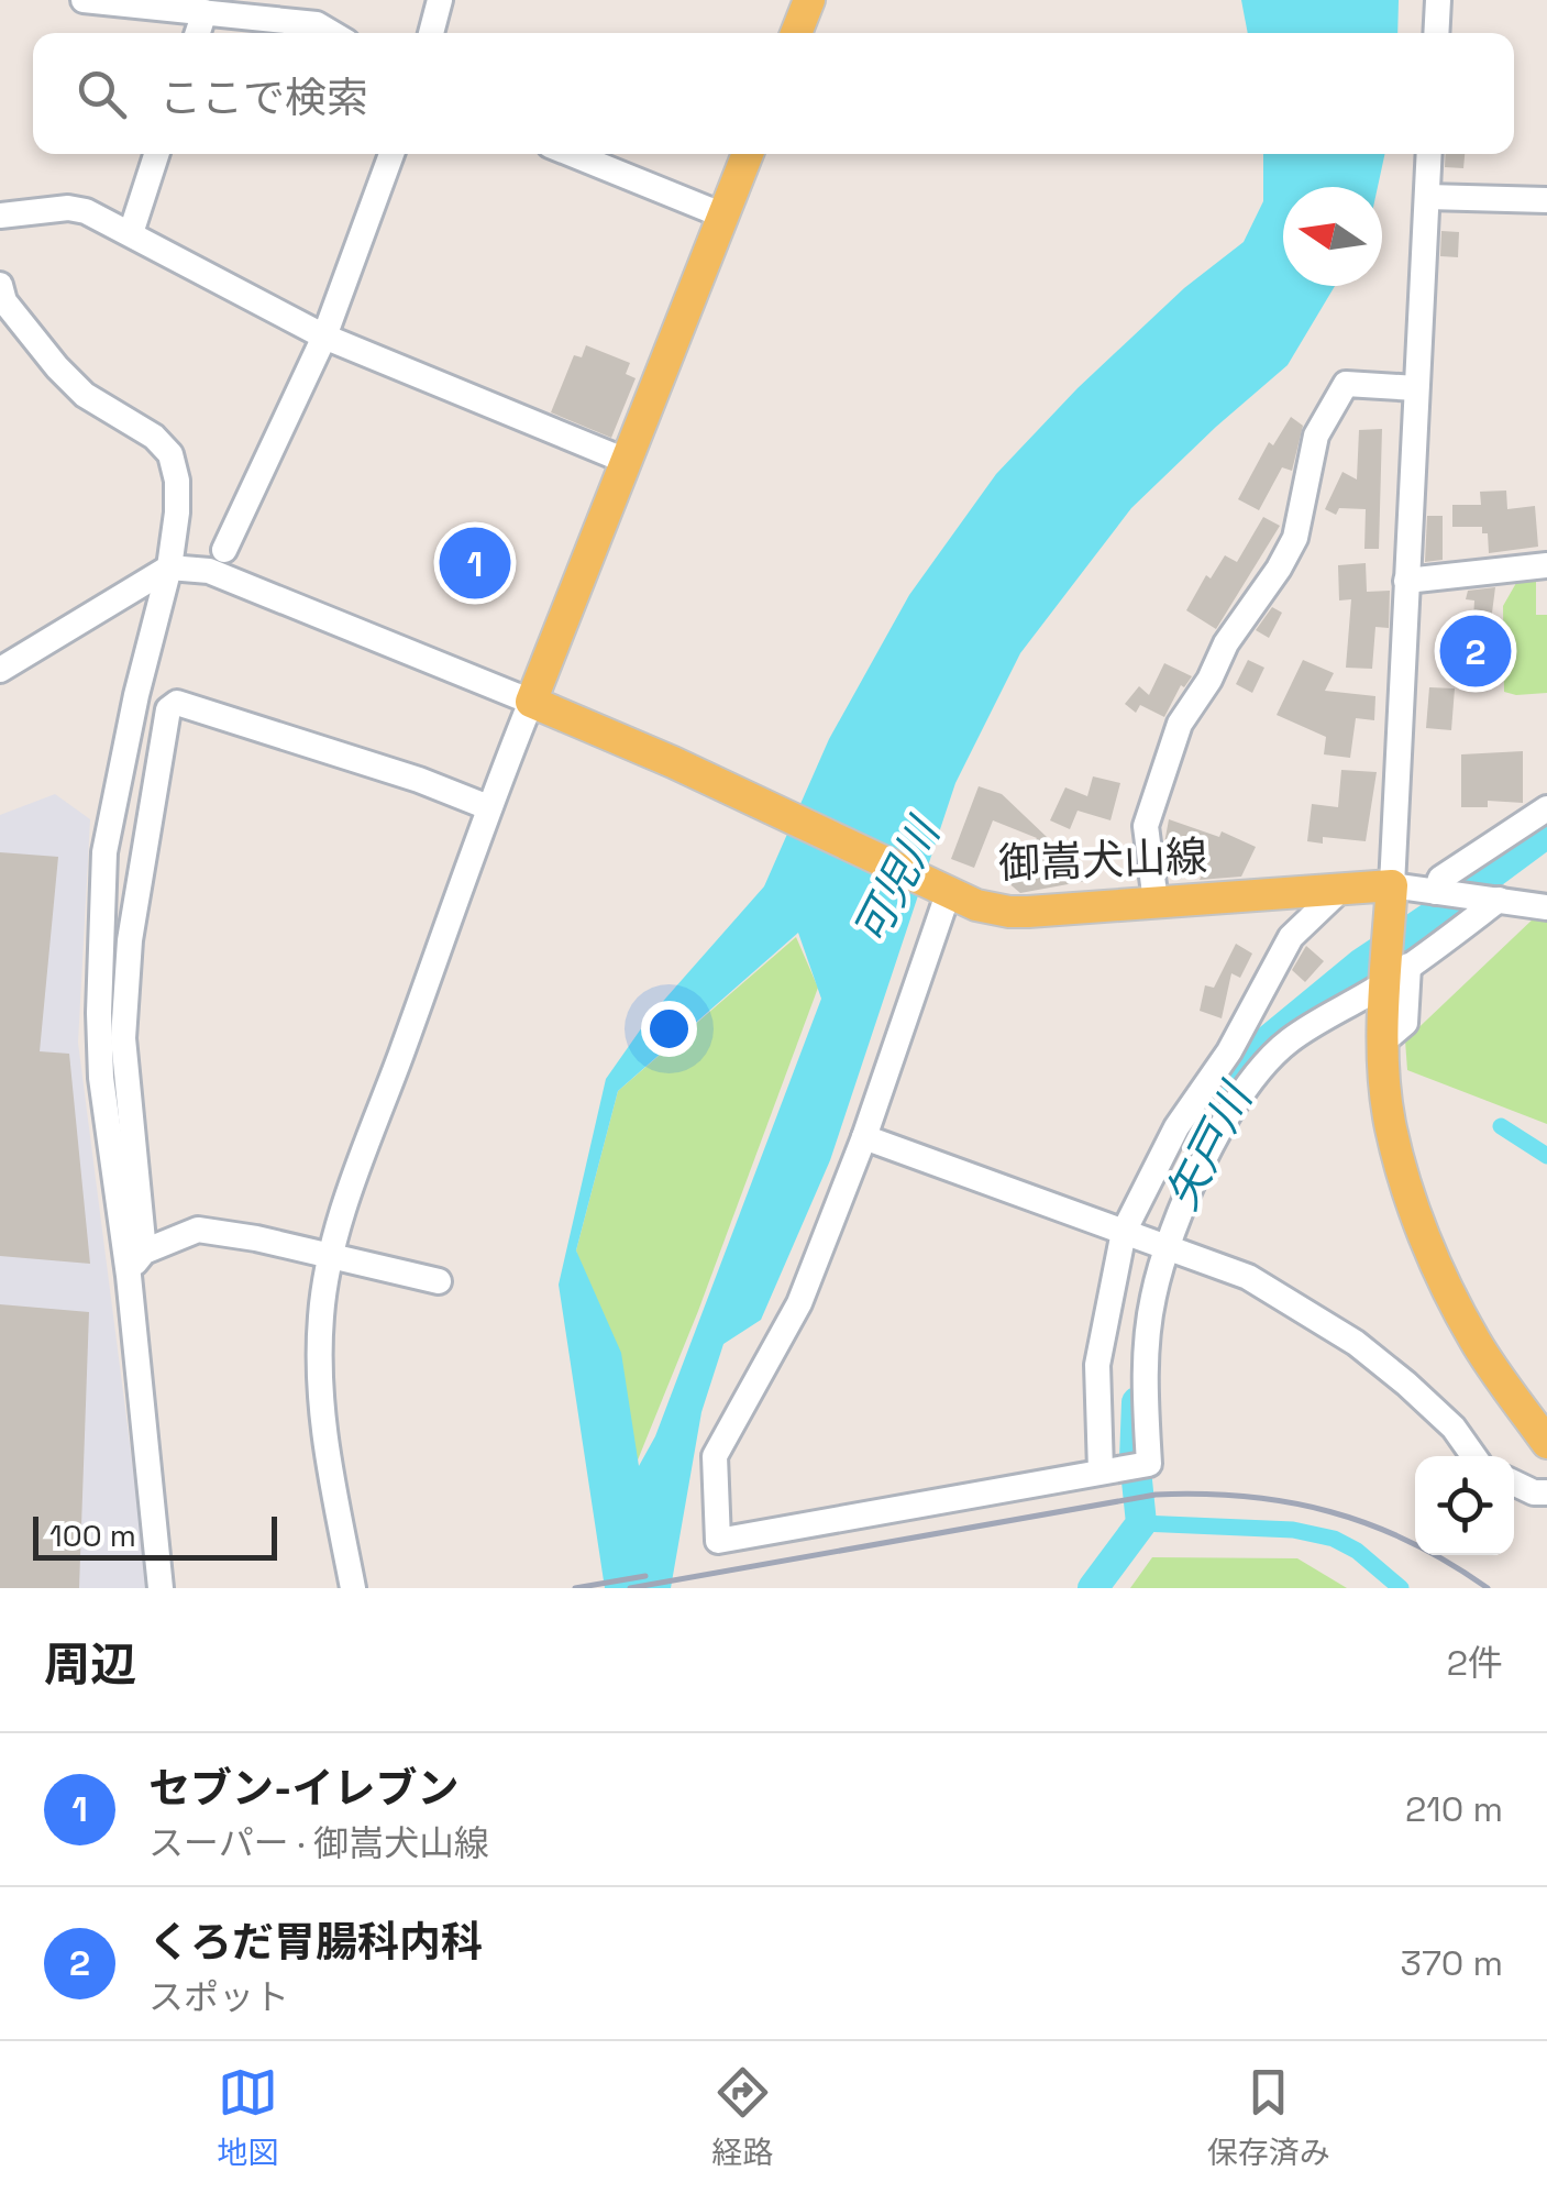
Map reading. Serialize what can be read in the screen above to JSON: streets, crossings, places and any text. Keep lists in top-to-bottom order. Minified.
{"streets":{"main road":["御嵩犬山線"]},"water":["可児川","矢戸川"],"scale_bar":"100 m","north":"left","page":{"search":"ここで検索","pins":["1","2"],"scale":"100 m","heading":["周辺","2件"],"list":[{"mark":"1","name":"セブン-イレブン","note":"スーパー · 御嵩犬山線","value":"210 m"},{"mark":"2","name":"くろだ胃腸科内科","note":"スポット","value":"370 m"}],"nav":["地図","経路","保存済み"]}}
